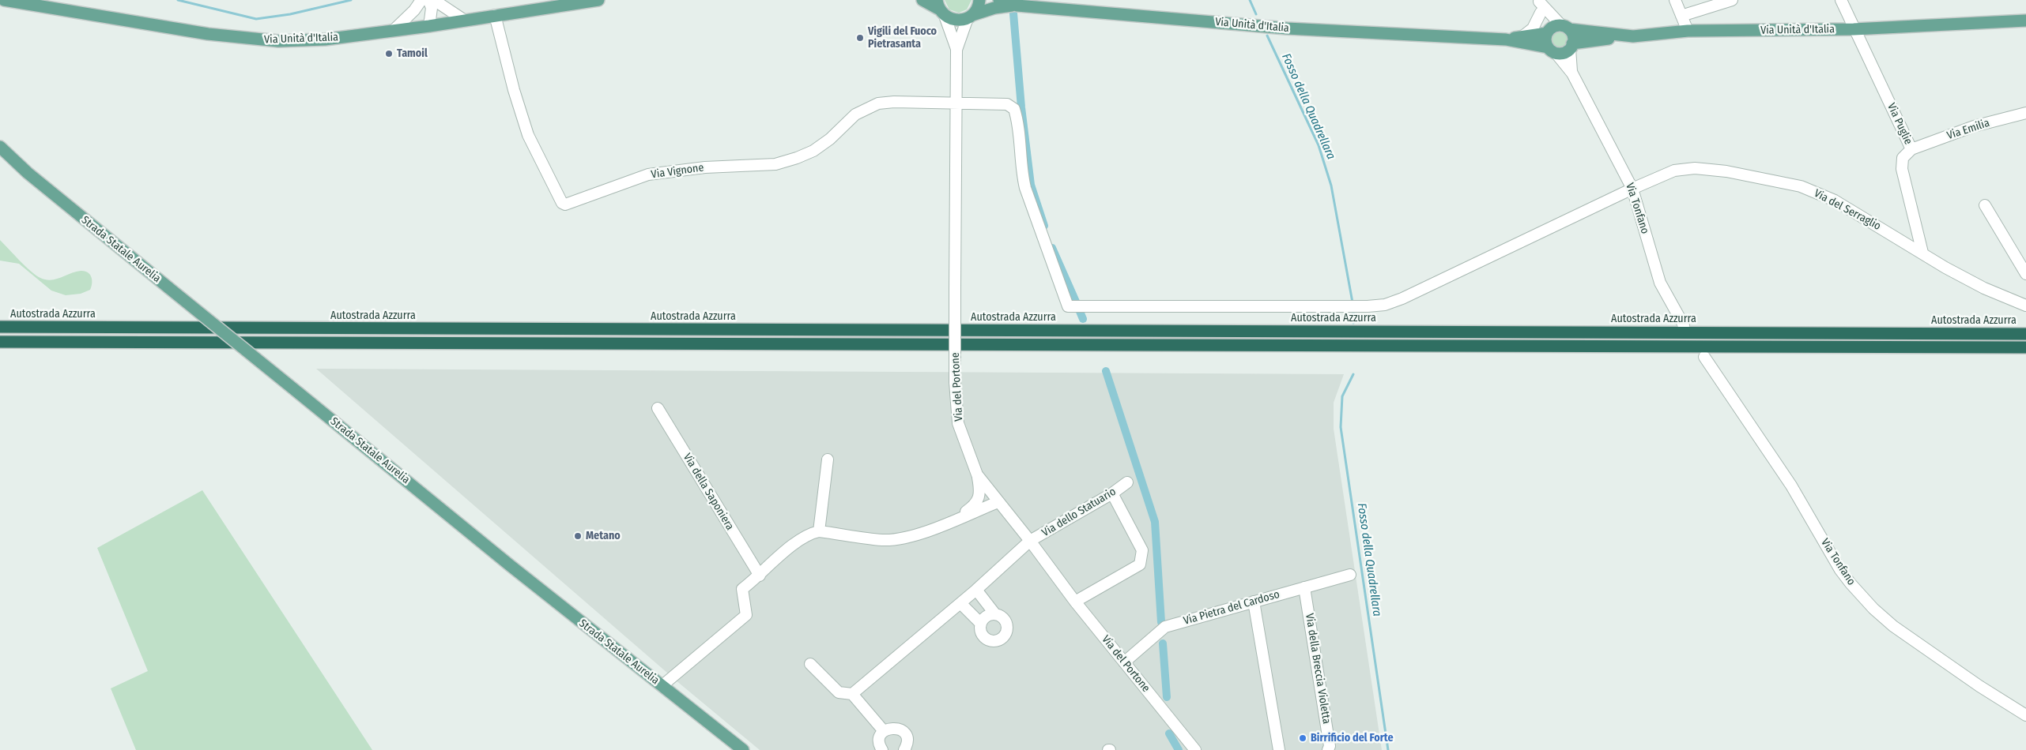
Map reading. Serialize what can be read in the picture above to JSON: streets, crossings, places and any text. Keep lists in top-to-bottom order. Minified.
{"streets":{"highway":["Autostrada Azzurra"],"main road":["Via Unità d'Italia","Strada Statale Aurelia"],"street":["Via Puglie","Via Emilia","Via Vignone","Via Tonfano","Via del Serraglio","Via del Portone","Via della Saponiera","Via dello Statuario","Via Pietra del Cardoso","Via della Breccia Violetta"]},"crossings":[["Via Unità d'Italia","Via Puglie"],["Via Unità d'Italia","Via Vignone"],["Via Puglie","Via Emilia"],["Via Puglie","Via del Serraglio"],["Via Vignone","Via del Serraglio"],["Via Vignone","Via del Portone"],["Via Tonfano","Via del Serraglio"],["Via del Serraglio","Via del Portone"],["Via del Portone","Via dello Statuario"],["Via del Portone","Via Pietra del Cardoso"],["Via Pietra del Cardoso","Via della Breccia Violetta"]],"water":["Fosso della Quadrellara"],"places":["Vigili del Fuoco Pietrasanta","Tamoil","Metano","Birrificio del Forte"]}
